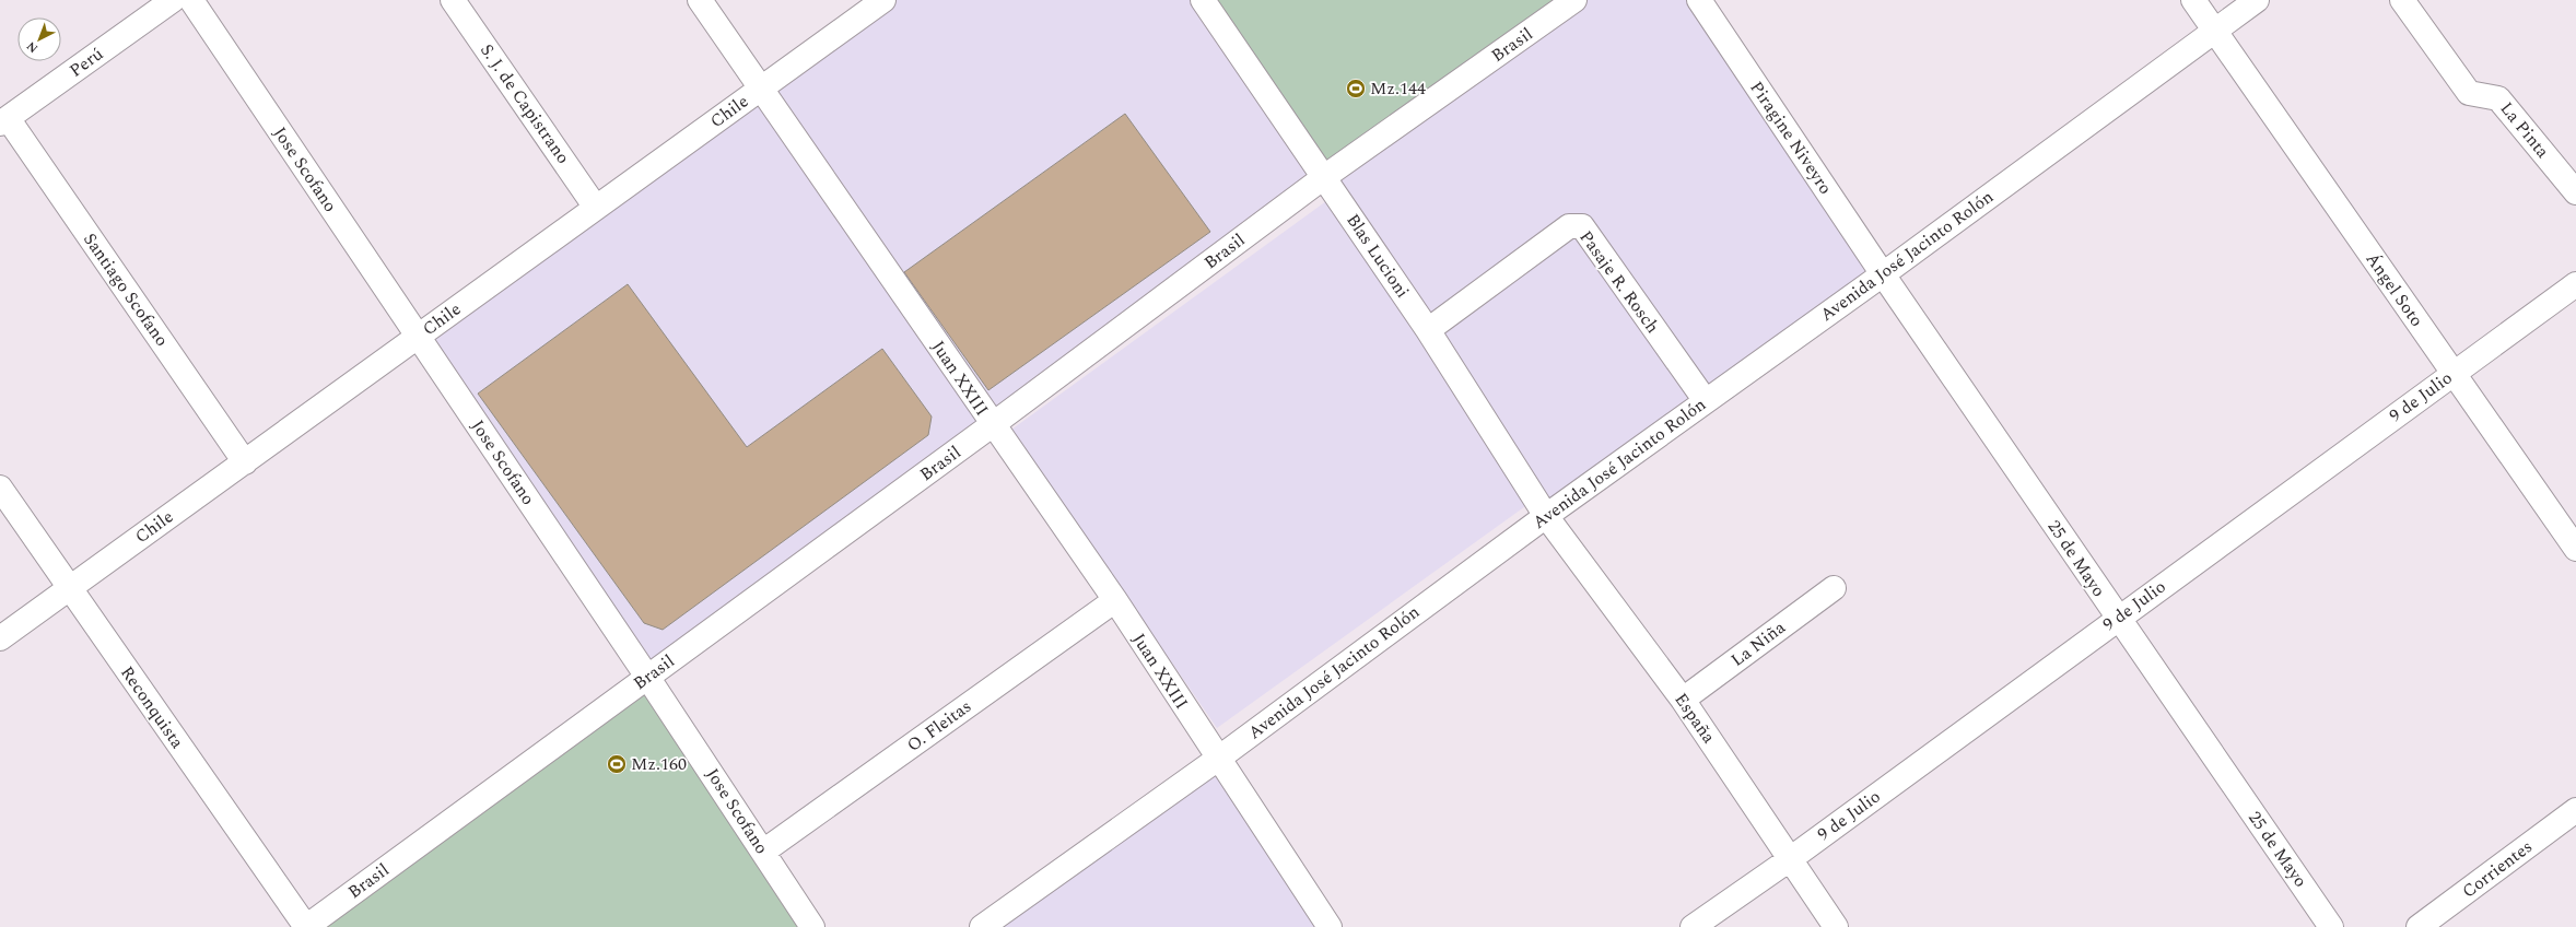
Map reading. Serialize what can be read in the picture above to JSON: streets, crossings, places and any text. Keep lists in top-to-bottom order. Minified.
{"streets":{"street":["Brasil","Perú","S. J. de Capistrano","Chile","La Pinta","Piragine Niveyro","Jose Scofano","Blas Lucioni","Avenida José Jacinto Rolón","Pasaje R. Rosch","Santiago Scofano","Ángel Soto","Juan XXIII","9 de Julio","25 de Mayo","La Niña","Reconquista","España","O. Fleitas","Corrientes"]},"crossings":[["Brasil","Jose Scofano"],["Brasil","Blas Lucioni"],["Brasil","Juan XXIII"],["Brasil","Reconquista"],["Perú","Santiago Scofano"],["S. J. de Capistrano","Chile"],["Chile","Jose Scofano"],["Chile","Santiago Scofano"],["Chile","Juan XXIII"],["Chile","Reconquista"],["Piragine Niveyro","Avenida José Jacinto Rolón"],["Piragine Niveyro","25 de Mayo"],["Jose Scofano","O. Fleitas"],["Blas Lucioni","Avenida José Jacinto Rolón"],["Blas Lucioni","Pasaje R. Rosch"],["Blas Lucioni","España"],["Avenida José Jacinto Rolón","Pasaje R. Rosch"],["Avenida José Jacinto Rolón","Ángel Soto"],["Avenida José Jacinto Rolón","Juan XXIII"],["Avenida José Jacinto Rolón","25 de Mayo"],["Avenida José Jacinto Rolón","España"],["Ángel Soto","9 de Julio"],["Juan XXIII","O. Fleitas"],["9 de Julio","25 de Mayo"],["9 de Julio","España"],["La Niña","España"]],"places":{"sports":["Mz.144","Mz.160"]},"north":"bottom left"}
